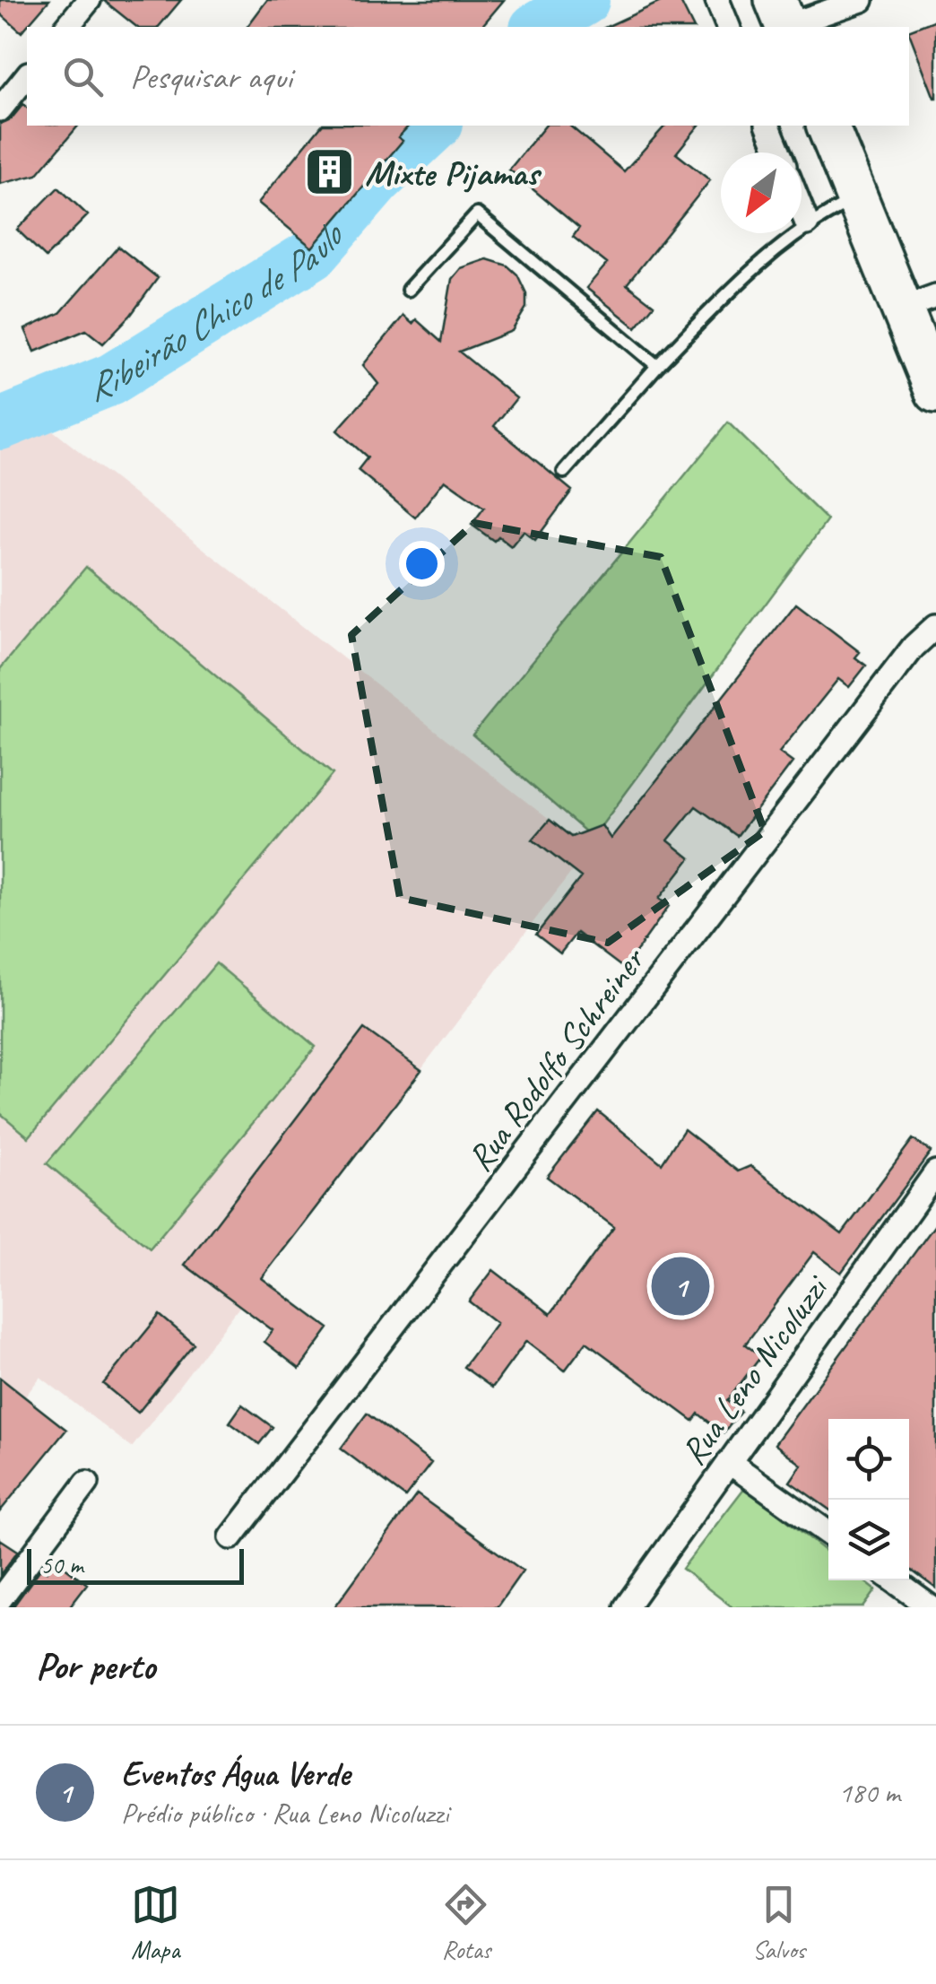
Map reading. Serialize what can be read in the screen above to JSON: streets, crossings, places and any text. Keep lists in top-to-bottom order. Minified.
{"streets":{"street":["Rua Rodolfo Schreiner","Rua Leno Nicoluzzi"]},"water":["Ribeirão Chico de Paulo"],"places":{"building":["Mixte Pijamas"]},"scale_bar":"50 m","north":"bottom left","page":{"search":"Pesquisar aqui","pins":"1","scale":"50 m","heading":"Por perto","list":[{"mark":"1","name":"Eventos Água Verde","note":"Prédio público · Rua Leno Nicoluzzi","value":"180 m"}],"nav":["Mapa","Rotas","Salvos"]}}
